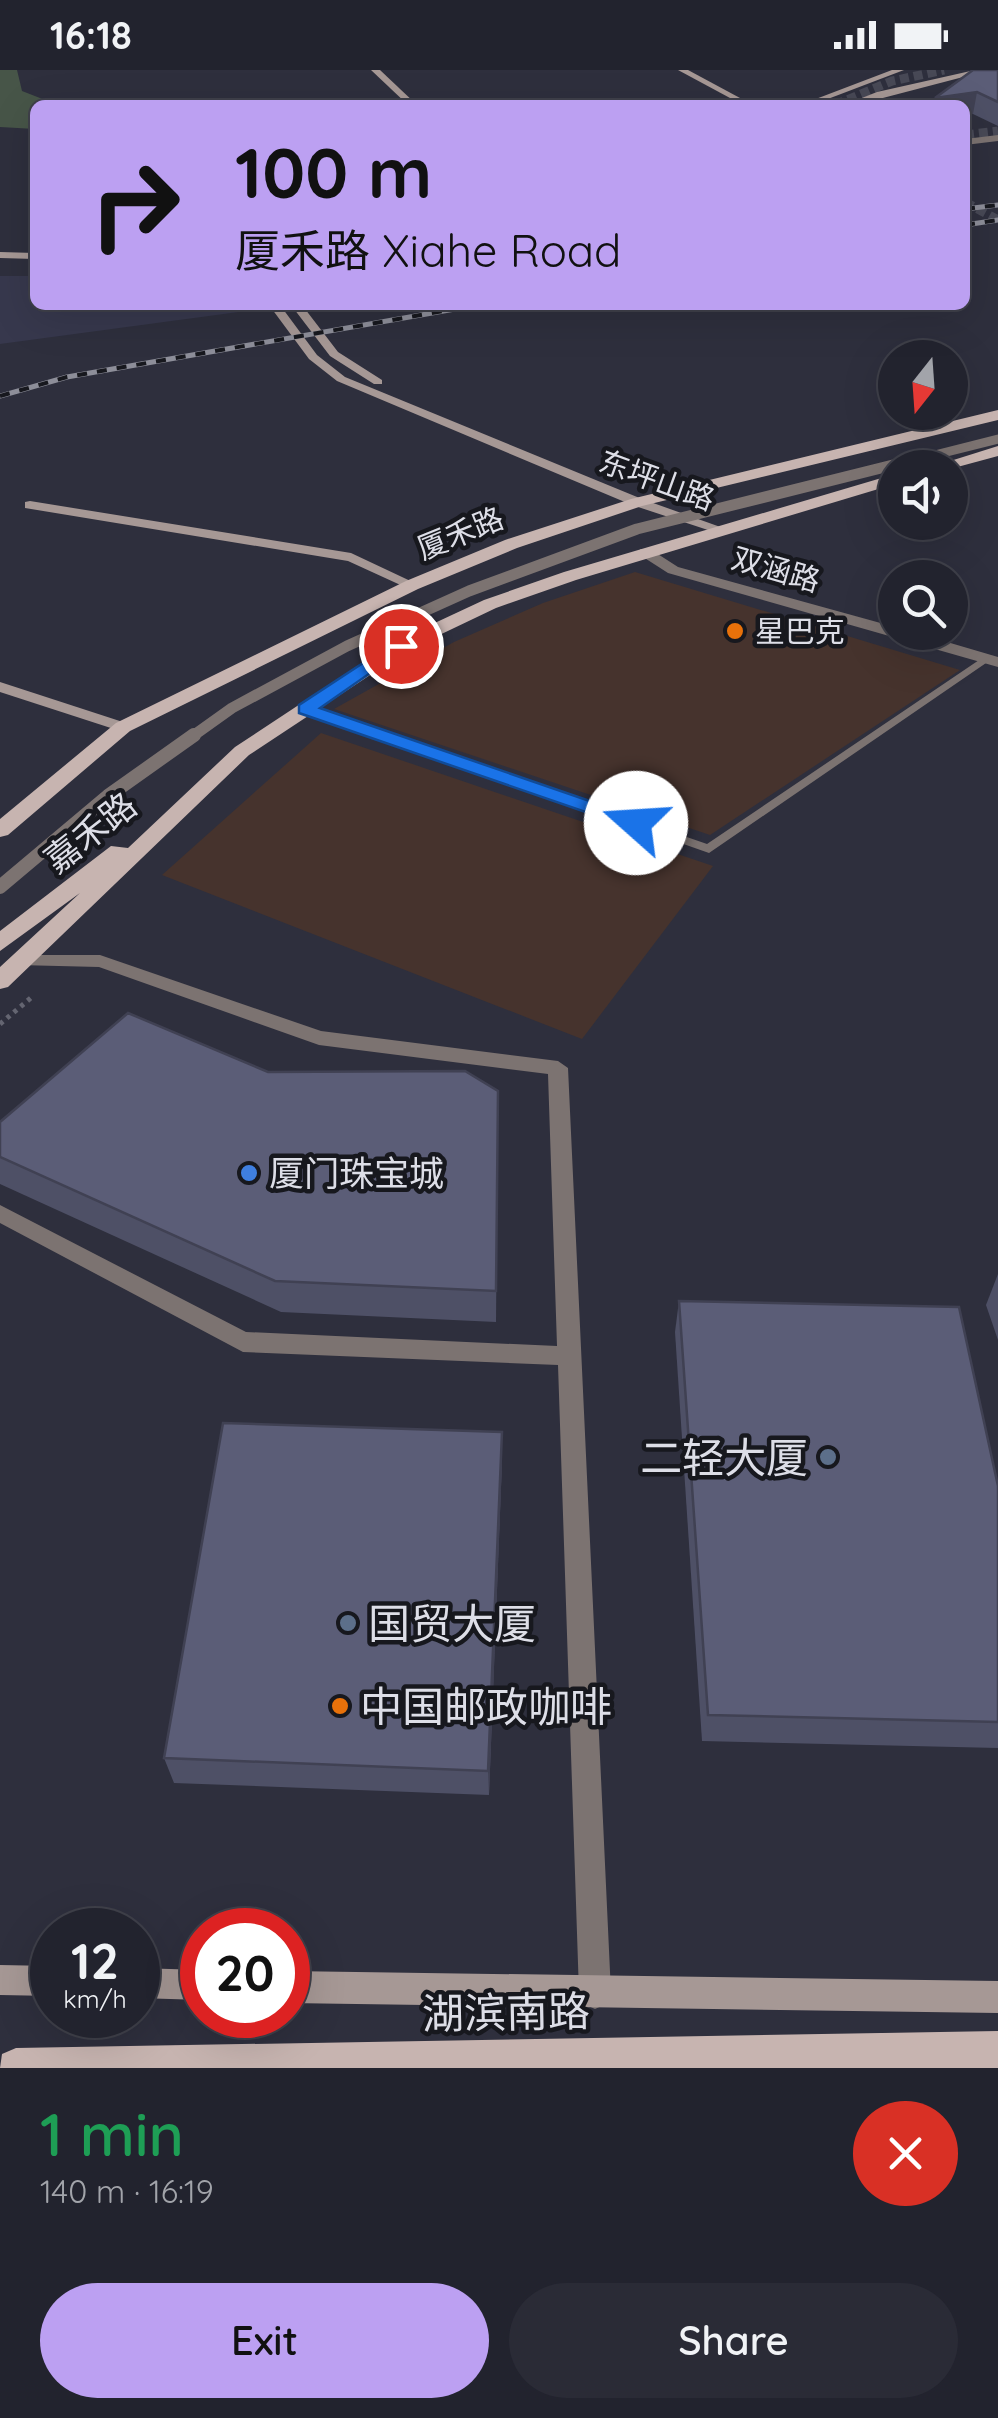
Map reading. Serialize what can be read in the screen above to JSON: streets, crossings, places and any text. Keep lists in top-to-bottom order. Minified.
{"streets":{"main road":["东坪山路","厦禾路","嘉禾路","湖滨南路"],"street":["双涵路"]},"crossings":[["东坪山路","厦禾路"]],"places":["星巴克","厦门珠宝城","二轻大厦","国贸大厦","中国邮政咖啡"],"north":"bottom","page":{"status":"16:18","turn":["100 m","厦禾路 Xiahe Road"],"speed":"12 km/h","limit":"20","heading":["1 min","140 m · 16:19"],"buttons":["Exit","Share"]}}
